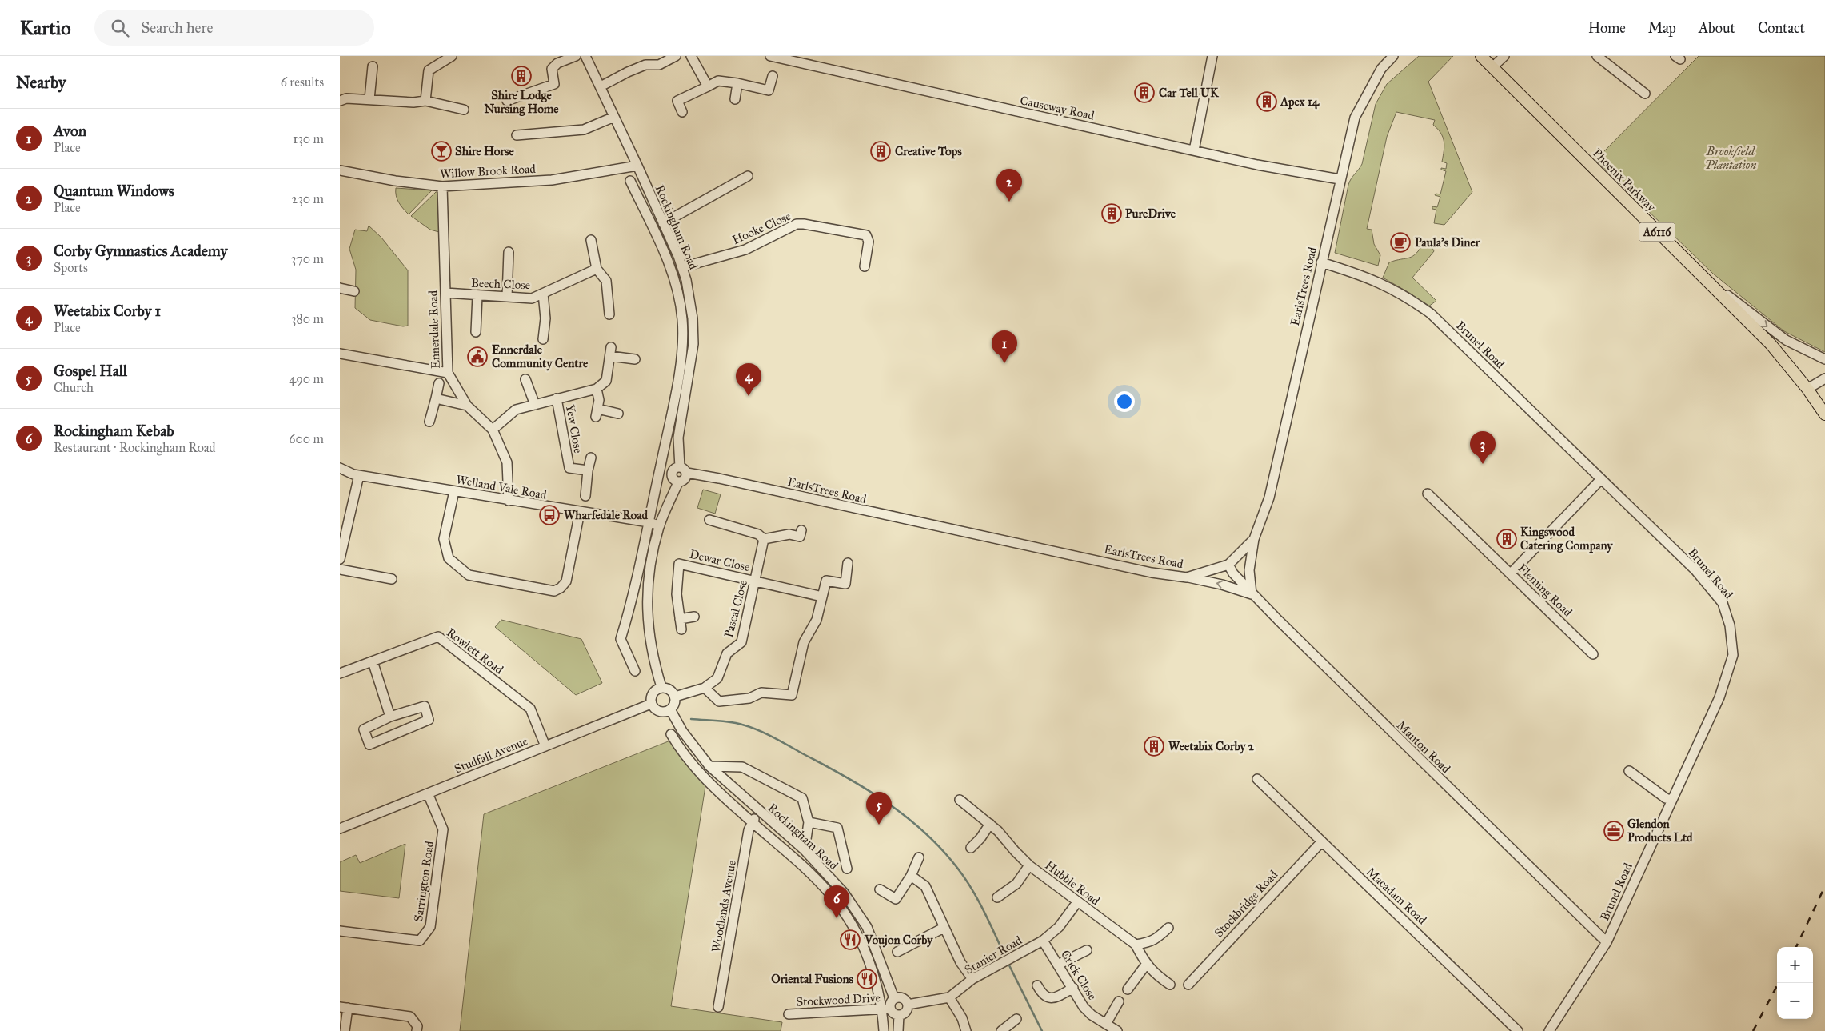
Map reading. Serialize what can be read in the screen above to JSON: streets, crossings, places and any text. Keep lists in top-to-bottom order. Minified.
{"streets":{"main road":["Phoenix Parkway","A6116"],"street":["Causeway Road","Willow Brook Road","Rockingham Road","Hooke Close","Beech Close","EarlsTrees Road","Ennerdale Road","Brunel Road","Yew Close","Welland Vale Road","Dewar Close","Fleming Road","Pascal Close","Rowlett Road","Manton Road","Studfall Avenue","Sarrington Road","Hubble Road","Macadam Road","Stockbridge Road","Woodlands Avenue","Stanier Road","Crick Close","Stockwood Drive"]},"crossings":[["Causeway Road","EarlsTrees Road"],["Willow Brook Road","Rockingham Road"],["Willow Brook Road","Ennerdale Road"],["Rockingham Road","Hooke Close"],["Rockingham Road","EarlsTrees Road"],["Rockingham Road","Pascal Close"],["Rockingham Road","Studfall Avenue"],["Rockingham Road","Woodlands Avenue"],["Rockingham Road","Stanier Road"],["Rockingham Road","Stockwood Drive"],["Beech Close","Ennerdale Road"],["EarlsTrees Road","Brunel Road"],["EarlsTrees Road","Manton Road"],["Ennerdale Road","Welland Vale Road"],["Brunel Road","Manton Road"],["Dewar Close","Pascal Close"],["Pascal Close","Studfall Avenue"],["Rowlett Road","Studfall Avenue"],["Studfall Avenue","Sarrington Road"],["Hubble Road","Stanier Road"],["Macadam Road","Stockbridge Road"],["Stanier Road","Crick Close"],["Stanier Road","Stockwood Drive"]],"parks":["Brookfield Plantation"],"places":{"building":["Shire Lodge Nursing Home","Car Tell UK","Apex 14","Creative Tops","PureDrive","Kingswood Catering Company","Weetabix Corby 2"],"bar":["Shire Horse"],"cafe":["Paula's Diner"],"public building":["Ennerdale Community Centre"],"bus stop":["Wharfedale Road"],"office":["Glendon Products Ltd"],"restaurant":["Voujon Corby","Oriental Fusions"]},"page":{"header":"Kartio","search":"Search here","nav":["Home","Map","About","Contact"],"heading":["Nearby","6 results"],"list":[{"mark":"1","name":"Avon","note":"Place","value":"130 m"},{"mark":"2","name":"Quantum Windows","note":"Place","value":"230 m"},{"mark":"3","name":"Corby Gymnastics Academy","note":"Sports","value":"370 m"},{"mark":"4","name":"Weetabix Corby 1","note":"Place","value":"380 m"},{"mark":"5","name":"Gospel Hall","note":"Church","value":"490 m"},{"mark":"6","name":"Rockingham Kebab","note":"Restaurant · Rockingham Road","value":"600 m"}],"pins":["2","1","4","3","5","6"],"map_buttons":["+","−"]}}
